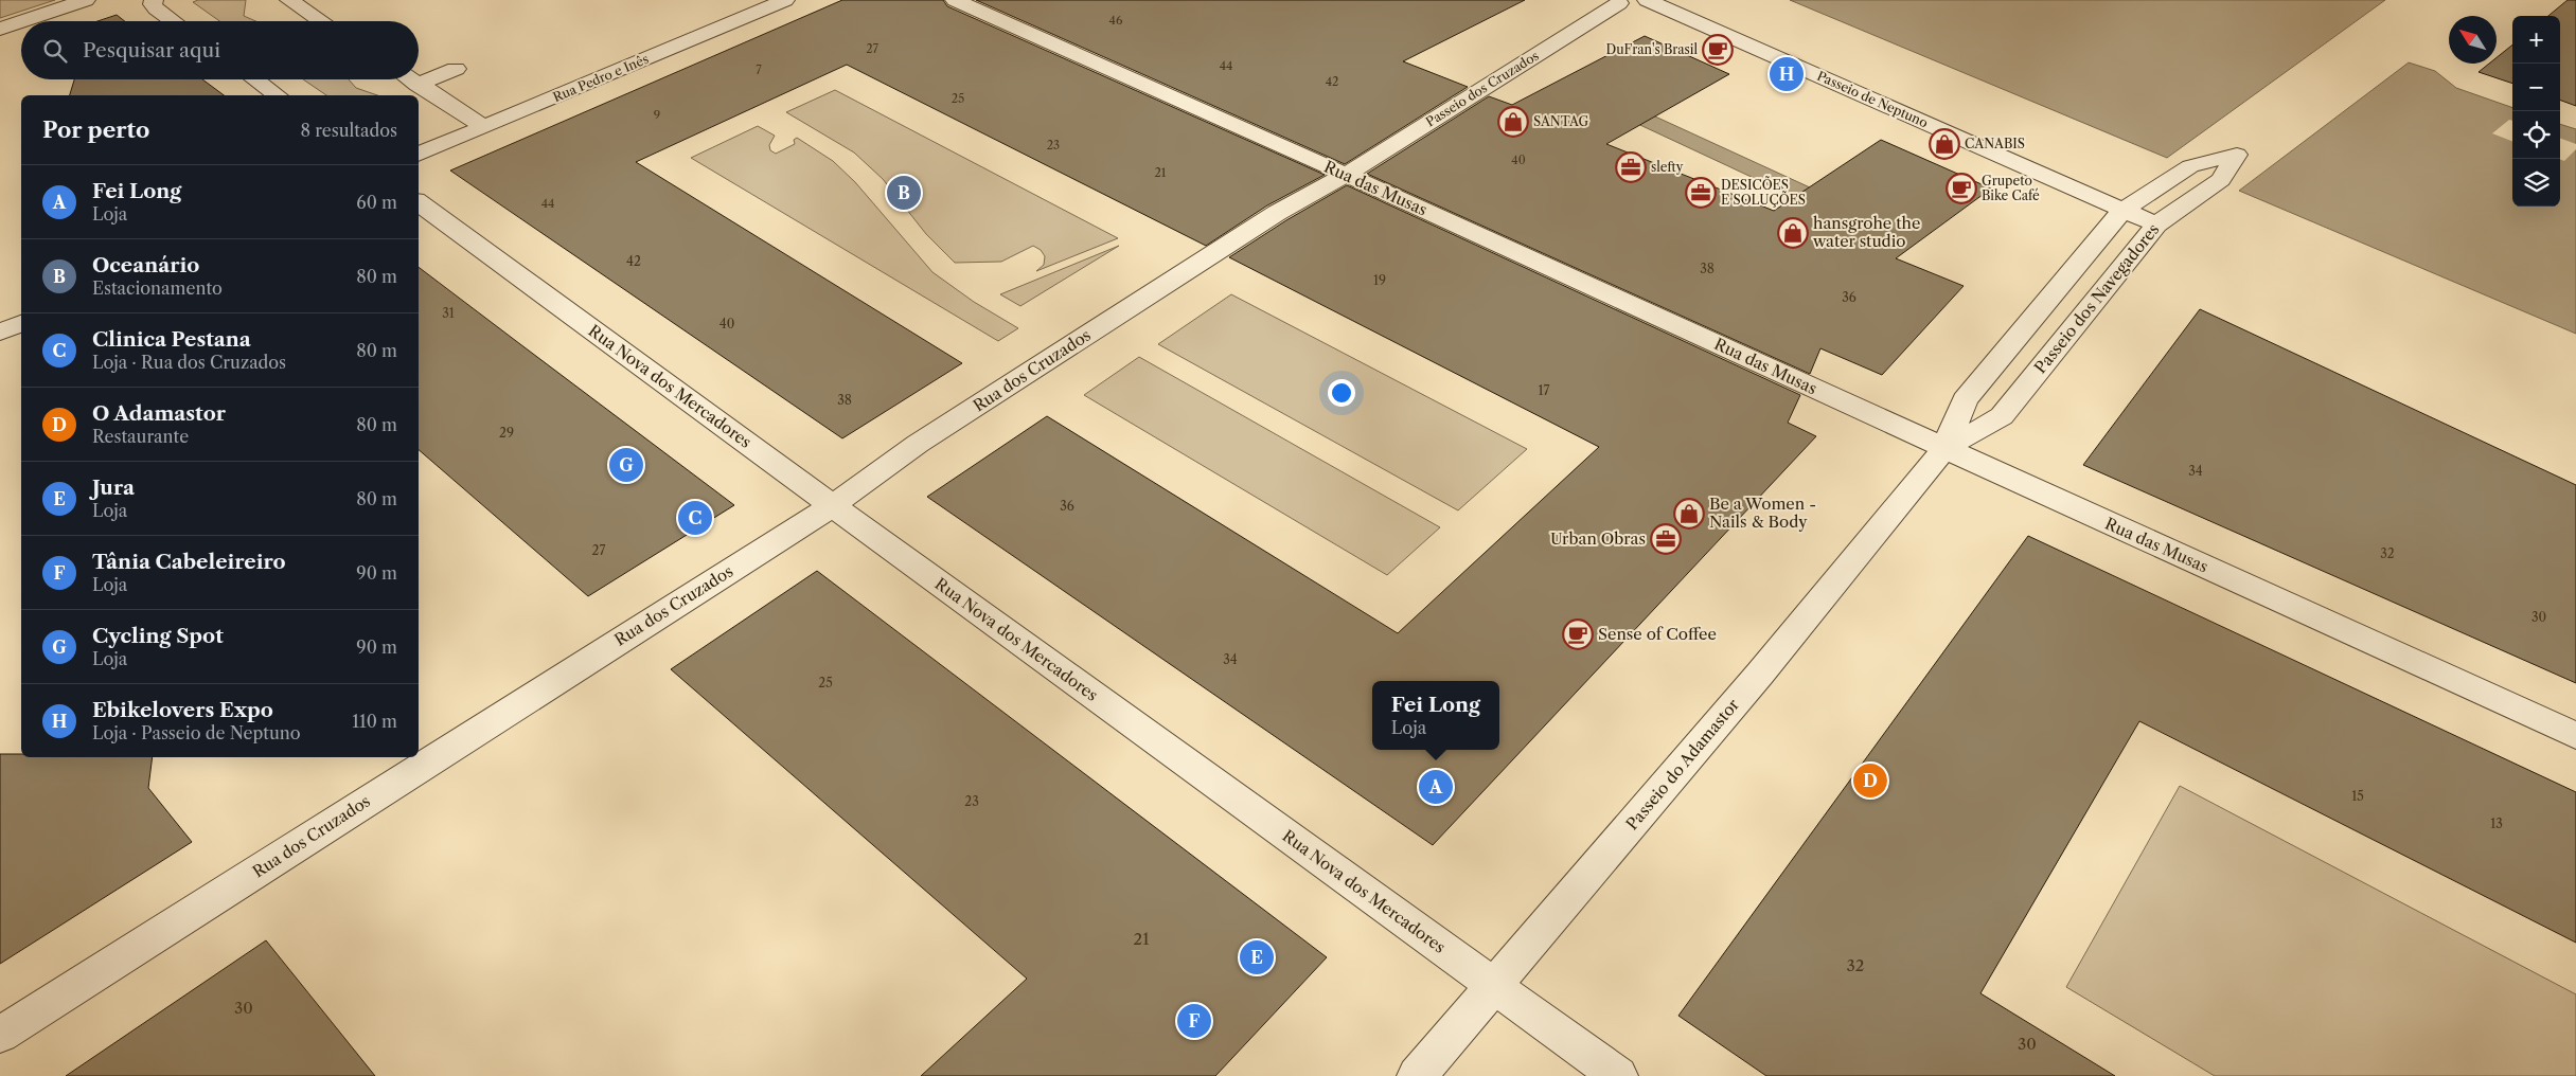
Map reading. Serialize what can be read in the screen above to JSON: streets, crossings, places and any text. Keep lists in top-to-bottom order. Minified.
{"streets":{"street":["Rua Pedro e Inês","Passeio dos Cruzados","Passeio de Neptuno","Rua das Musas","Passeio dos Navegadores","Rua dos Cruzados","Rua Nova dos Mercadores","Passeio do Adamastor"]},"crossings":[["Passeio dos Cruzados","Rua das Musas"],["Passeio dos Cruzados","Rua dos Cruzados"],["Passeio de Neptuno","Passeio dos Navegadores"],["Rua das Musas","Passeio dos Navegadores"],["Rua das Musas","Rua dos Cruzados"],["Rua das Musas","Passeio do Adamastor"],["Passeio dos Navegadores","Passeio do Adamastor"],["Rua dos Cruzados","Rua Nova dos Mercadores"],["Rua Nova dos Mercadores","Passeio do Adamastor"]],"places":{"cafe":["DuFran's Brasil","Grupeto Bike Café","Sense of Coffee"],"shop":["SANTAG","CANABIS","hansgrohe the water studio","Be a Women - Nails & Body"],"office":["slefty","DESICÕES E SOLUÇÕES","Urban Obras"]},"house_numbers":["46","27","44","7","42","25","9","23","40","21","44","42","38","19","36","31","40","17","38","29","34","36","27","32","30","34","25","15","23","13","21","32","30","30"],"north":"top left","page":{"map_buttons":["+","−"],"search":"Pesquisar aqui","pins":["H","B","G","C","D","A","E","F"],"heading":["Por perto","8 resultados"],"list":[{"mark":"A","name":"Fei Long","note":"Loja","value":"60 m"},{"mark":"B","name":"Oceanário","note":"Estacionamento","value":"80 m"},{"mark":"C","name":"Clinica Pestana","note":"Loja · Rua dos Cruzados","value":"80 m"},{"mark":"D","name":"O Adamastor","note":"Restaurante","value":"80 m"},{"mark":"E","name":"Jura","note":"Loja","value":"80 m"},{"mark":"F","name":"Tânia Cabeleireiro","note":"Loja","value":"90 m"},{"mark":"G","name":"Cycling Spot","note":"Loja","value":"90 m"},{"mark":"H","name":"Ebikelovers Expo","note":"Loja · Passeio de Neptuno","value":"110 m"}],"popup":["Fei Long","Loja"]}}
